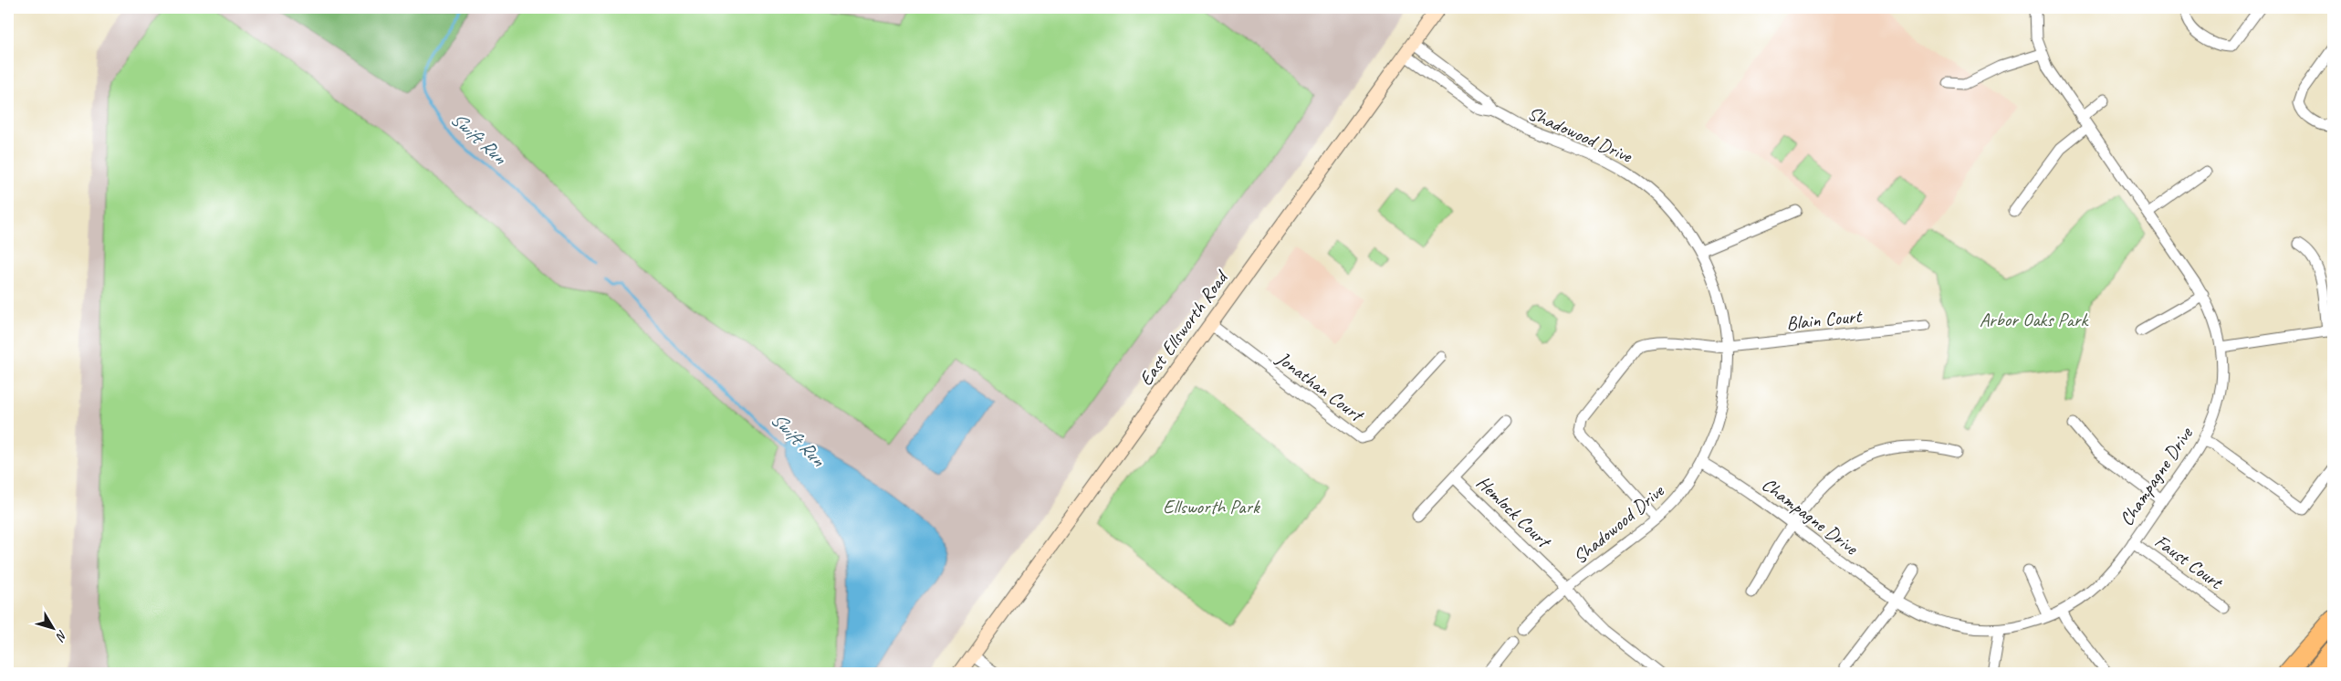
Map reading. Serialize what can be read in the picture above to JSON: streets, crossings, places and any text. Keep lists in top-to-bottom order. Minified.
{"streets":{"main road":["East Ellsworth Road"],"street":["Shadowood Drive","Blain Court","Jonathan Court","Champagne Drive","Hemlock Court","Faust Court"]},"crossings":[["Shadowood Drive","Blain Court"],["Shadowood Drive","East Ellsworth Road"],["Shadowood Drive","Champagne Drive"],["Shadowood Drive","Hemlock Court"],["East Ellsworth Road","Jonathan Court"],["Champagne Drive","Faust Court"]],"water":["Swift Run"],"parks":["Arbor Oaks Park","Ellsworth Park"],"north":"bottom right"}
